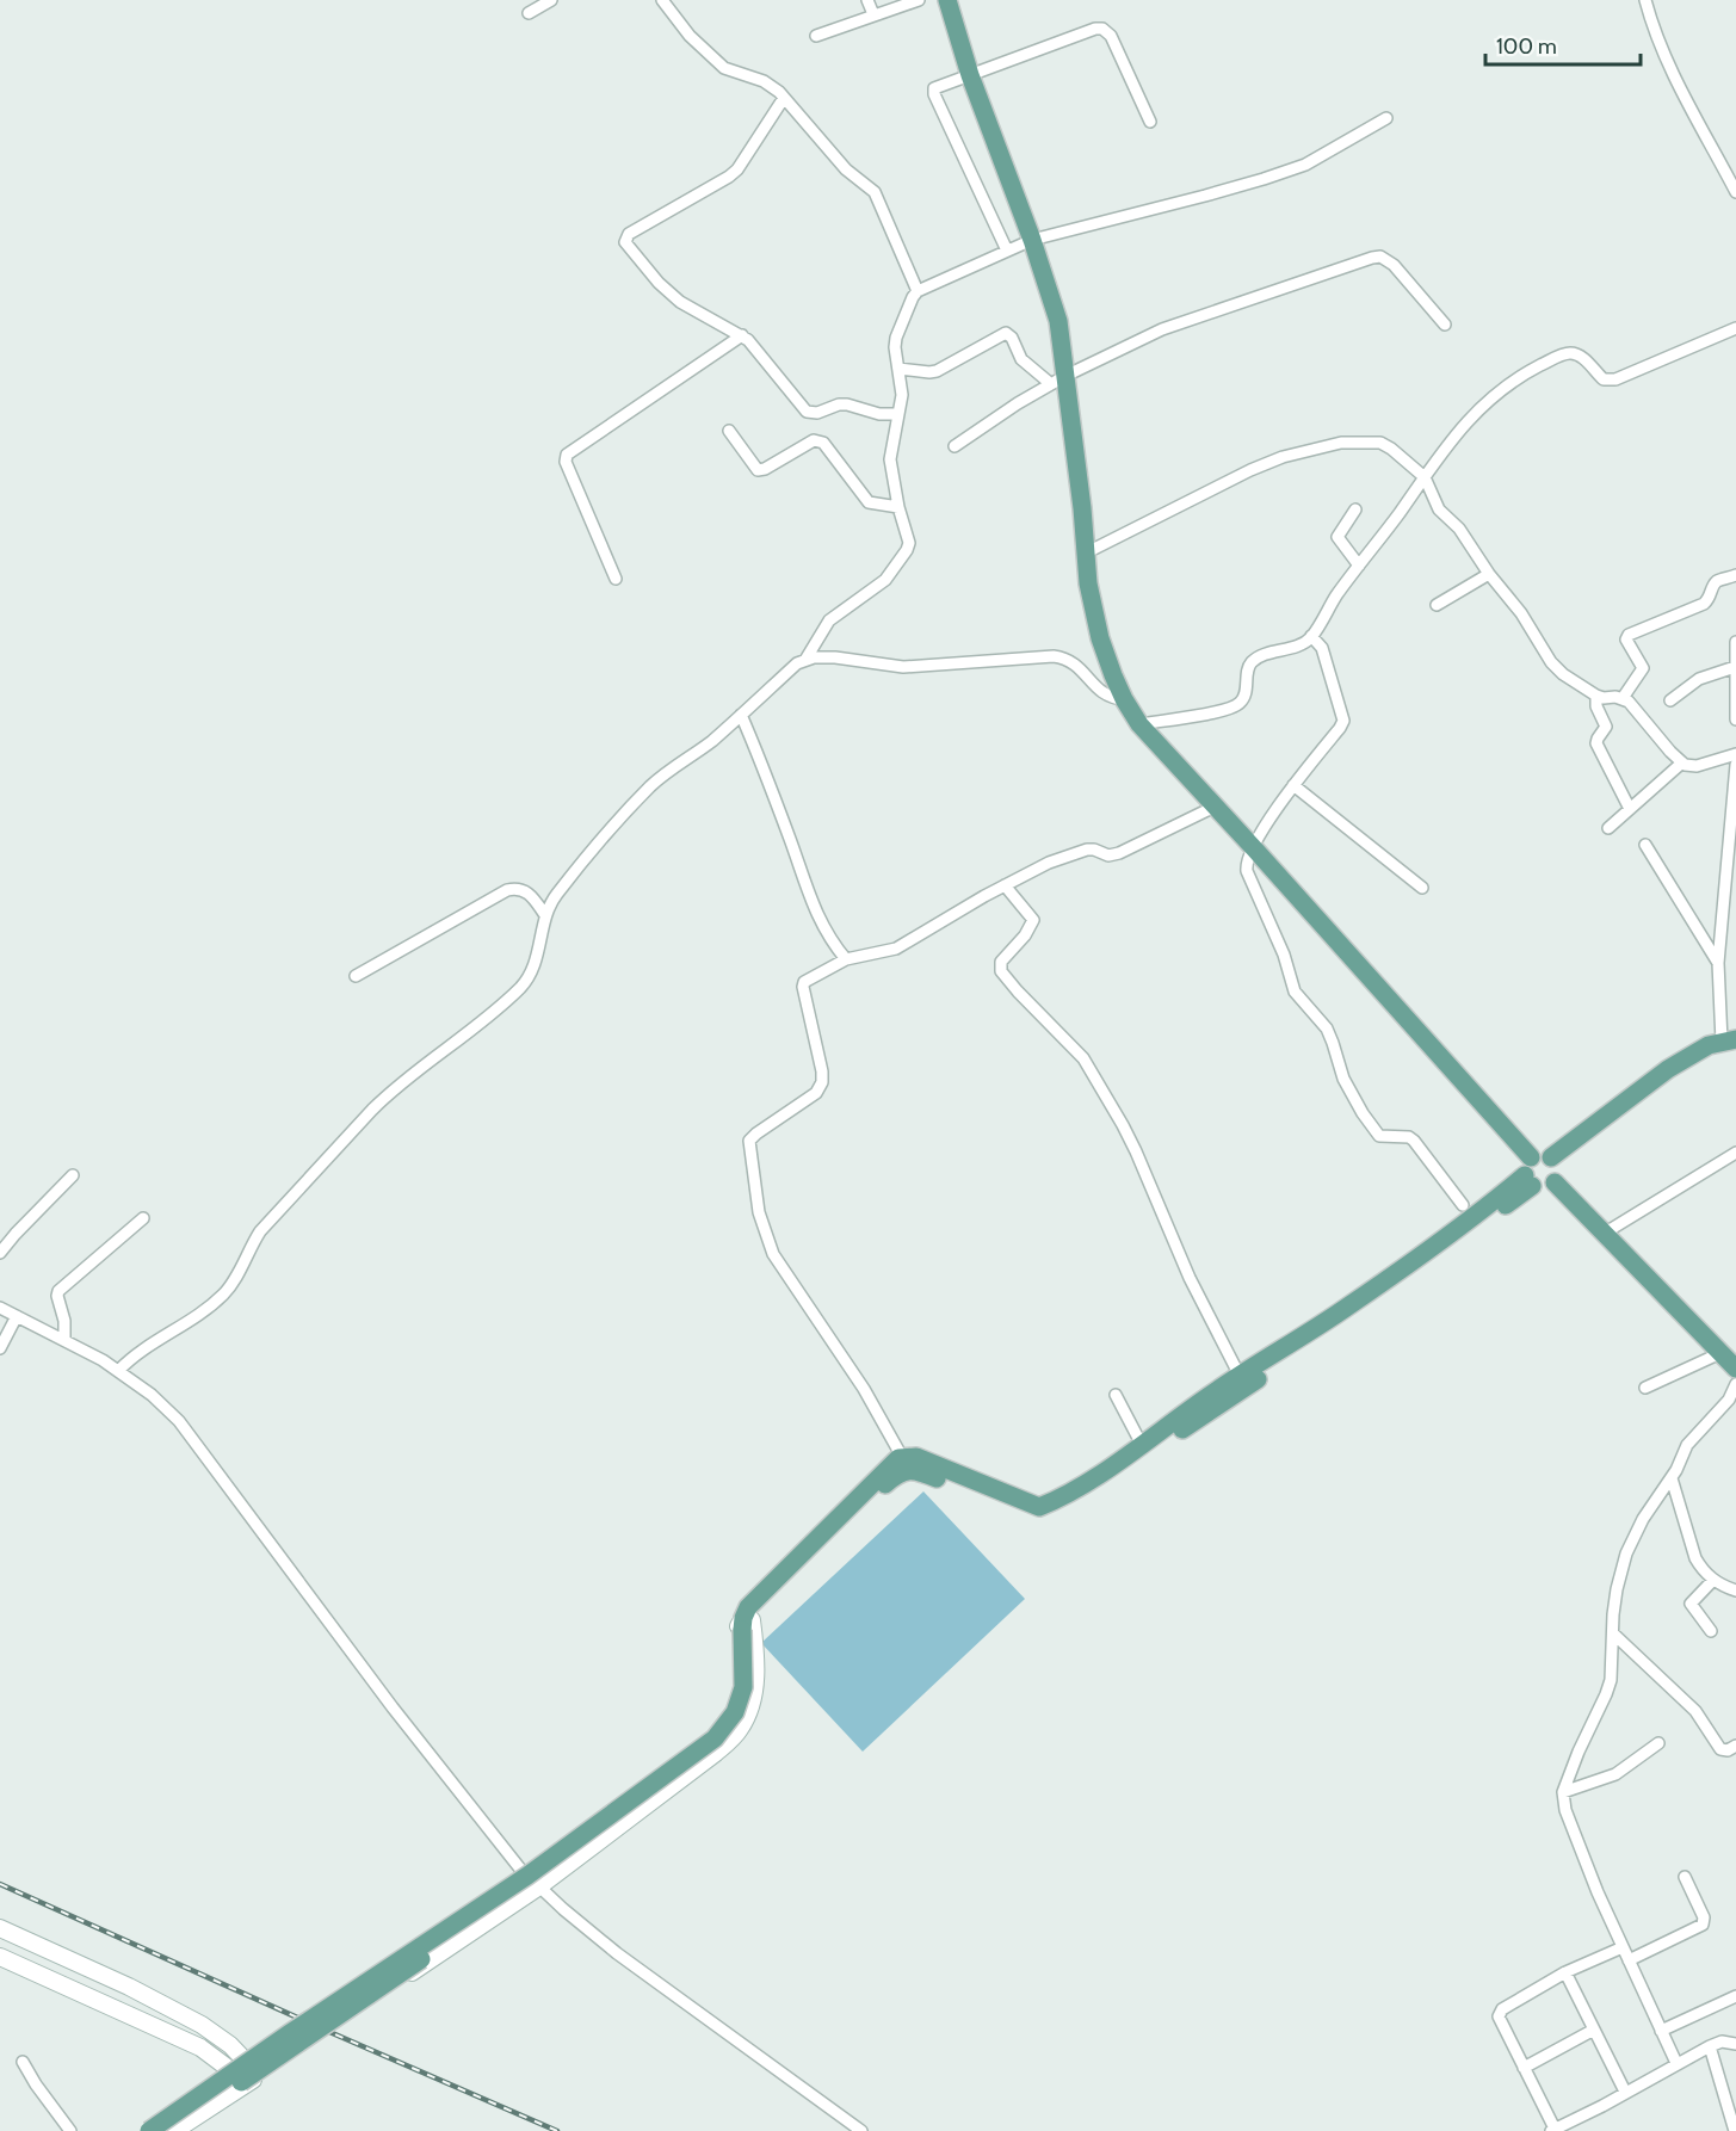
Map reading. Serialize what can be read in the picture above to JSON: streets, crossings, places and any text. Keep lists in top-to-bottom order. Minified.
{"scale_bar":"100 m"}
